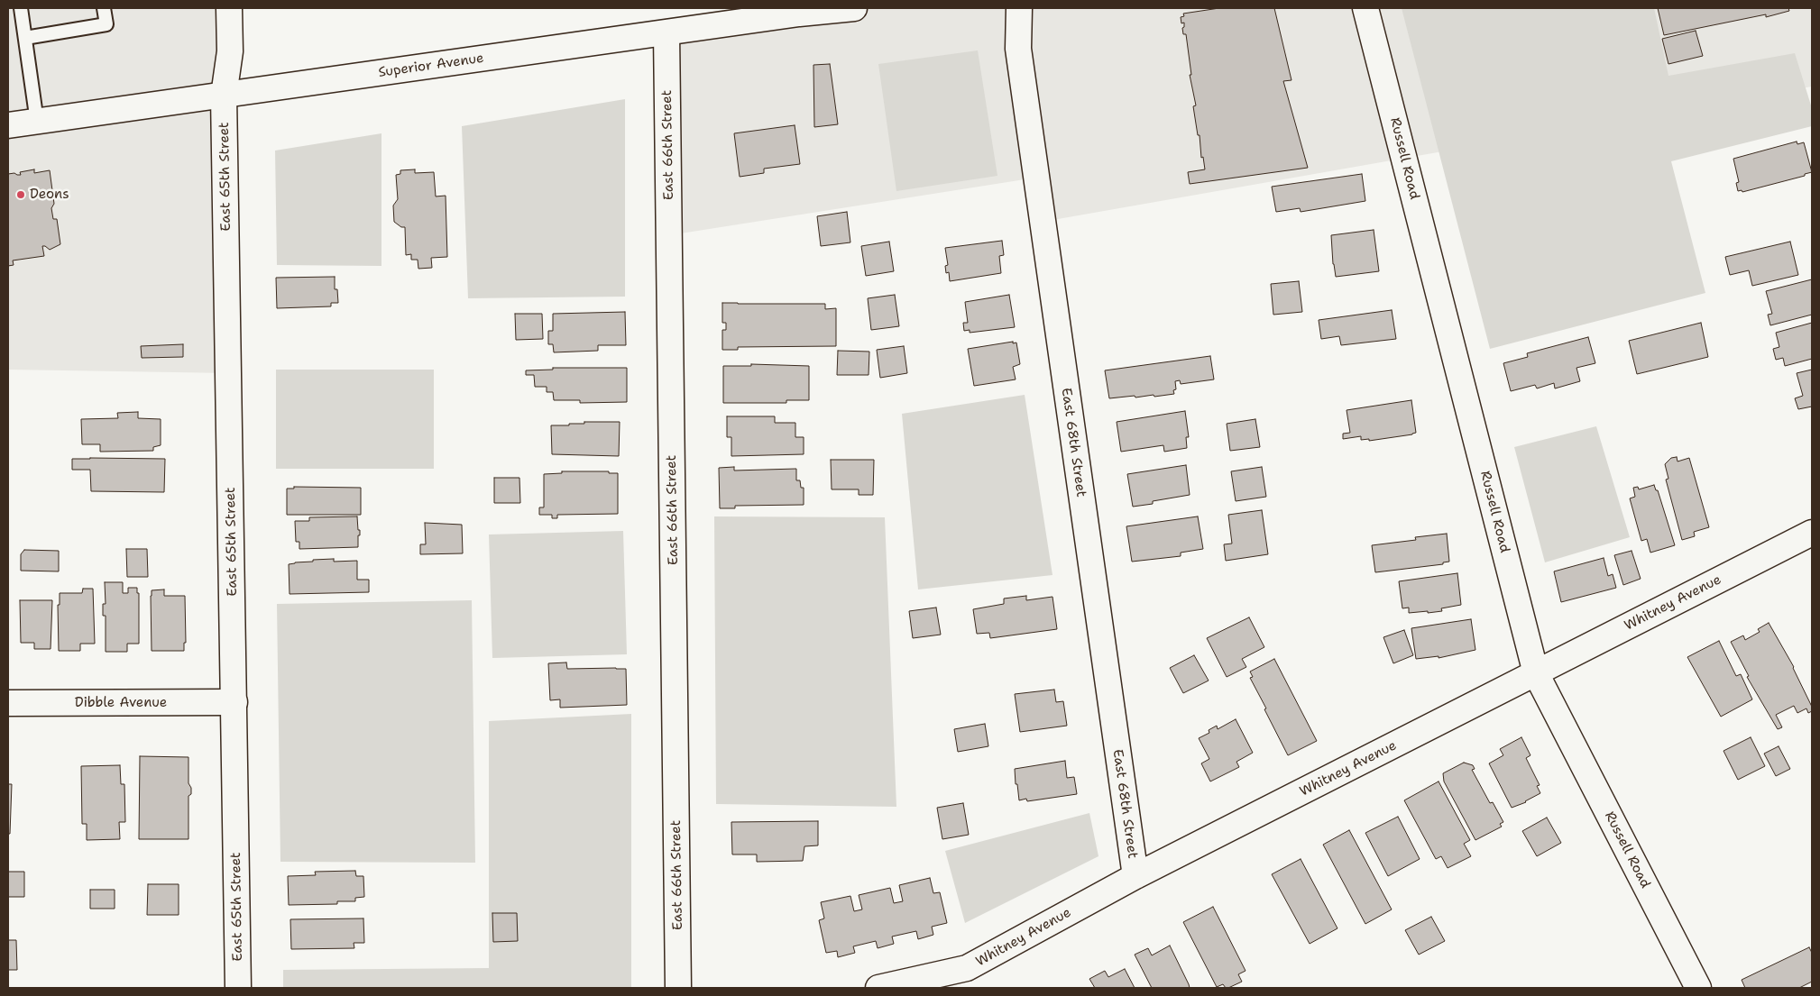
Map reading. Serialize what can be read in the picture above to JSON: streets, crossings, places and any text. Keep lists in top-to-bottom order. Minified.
{"streets":{"street":["Superior Avenue","East 66th Street","Russell Road","East 65th Street","East 68th Street","Whitney Avenue","Dibble Avenue"]},"crossings":[["Superior Avenue","East 66th Street"],["Superior Avenue","East 65th Street"],["Russell Road","Whitney Avenue"],["East 65th Street","Dibble Avenue"],["East 68th Street","Whitney Avenue"]],"places":["Deons"]}
